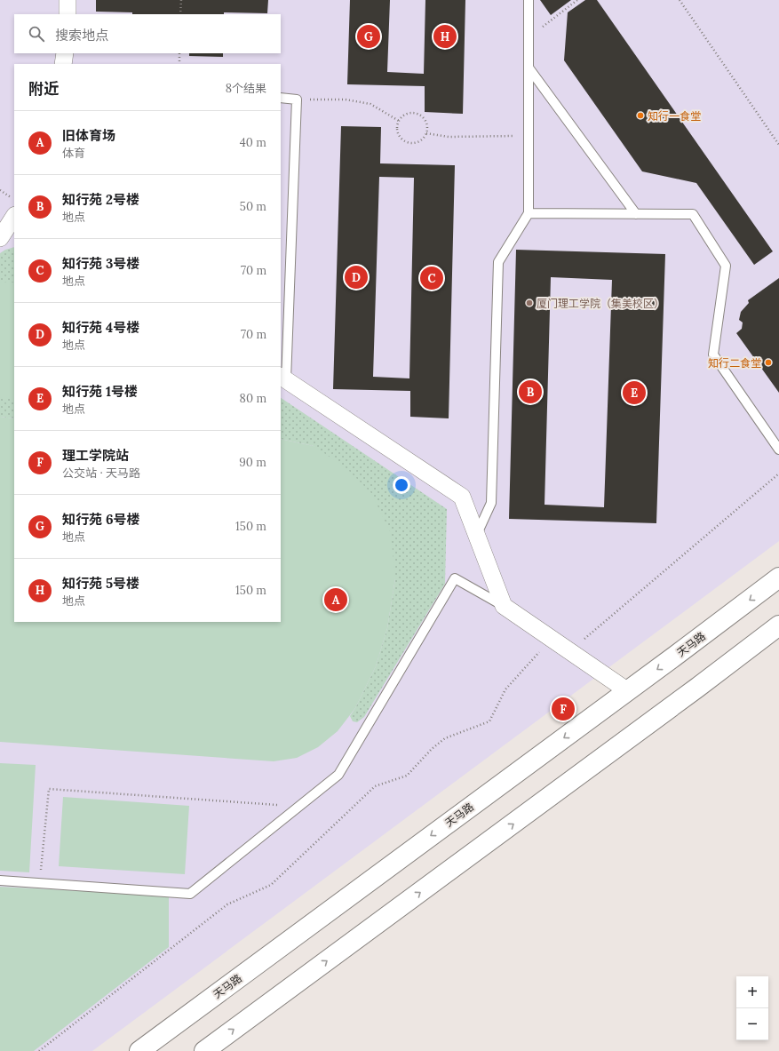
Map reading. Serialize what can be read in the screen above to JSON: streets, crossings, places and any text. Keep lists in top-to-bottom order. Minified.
{"streets":{"main road":["天马路"]},"places":["知行一食堂","厦门理工学院（集美校区）","知行二食堂"],"page":{"search":"搜索地点","pins":["G","H","D","C","B","E","A","F"],"heading":["附近","8个结果"],"list":[{"mark":"A","name":"旧体育场","note":"体育","value":"40 m"},{"mark":"B","name":"知行苑 2号楼","note":"地点","value":"50 m"},{"mark":"C","name":"知行苑 3号楼","note":"地点","value":"70 m"},{"mark":"D","name":"知行苑 4号楼","note":"地点","value":"70 m"},{"mark":"E","name":"知行苑 1号楼","note":"地点","value":"80 m"},{"mark":"F","name":"理工学院站","note":"公交站 · 天马路","value":"90 m"},{"mark":"G","name":"知行苑 6号楼","note":"地点","value":"150 m"},{"mark":"H","name":"知行苑 5号楼","note":"地点","value":"150 m"}],"map_buttons":["+","−"]}}
